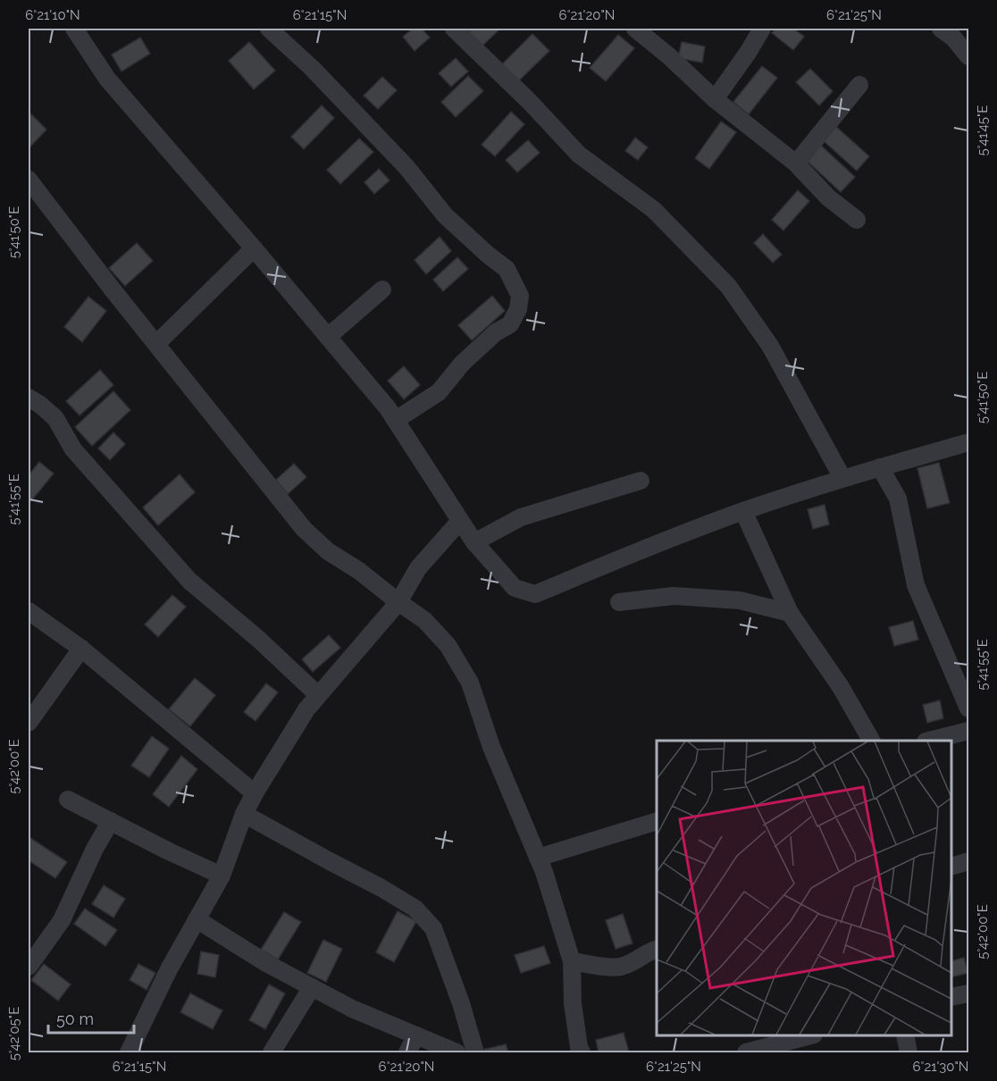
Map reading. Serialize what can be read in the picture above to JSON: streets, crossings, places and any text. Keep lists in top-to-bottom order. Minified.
{"scale_bar":"50 m","coordinates":["6°21'10\"N","6°21'15\"N","6°21'20\"N","6°21'25\"N","5°41'45\"E","5°41'50\"E","5°41'55\"E","5°42'00\"E","5°42'05\"E","6°21'30\"N"]}
